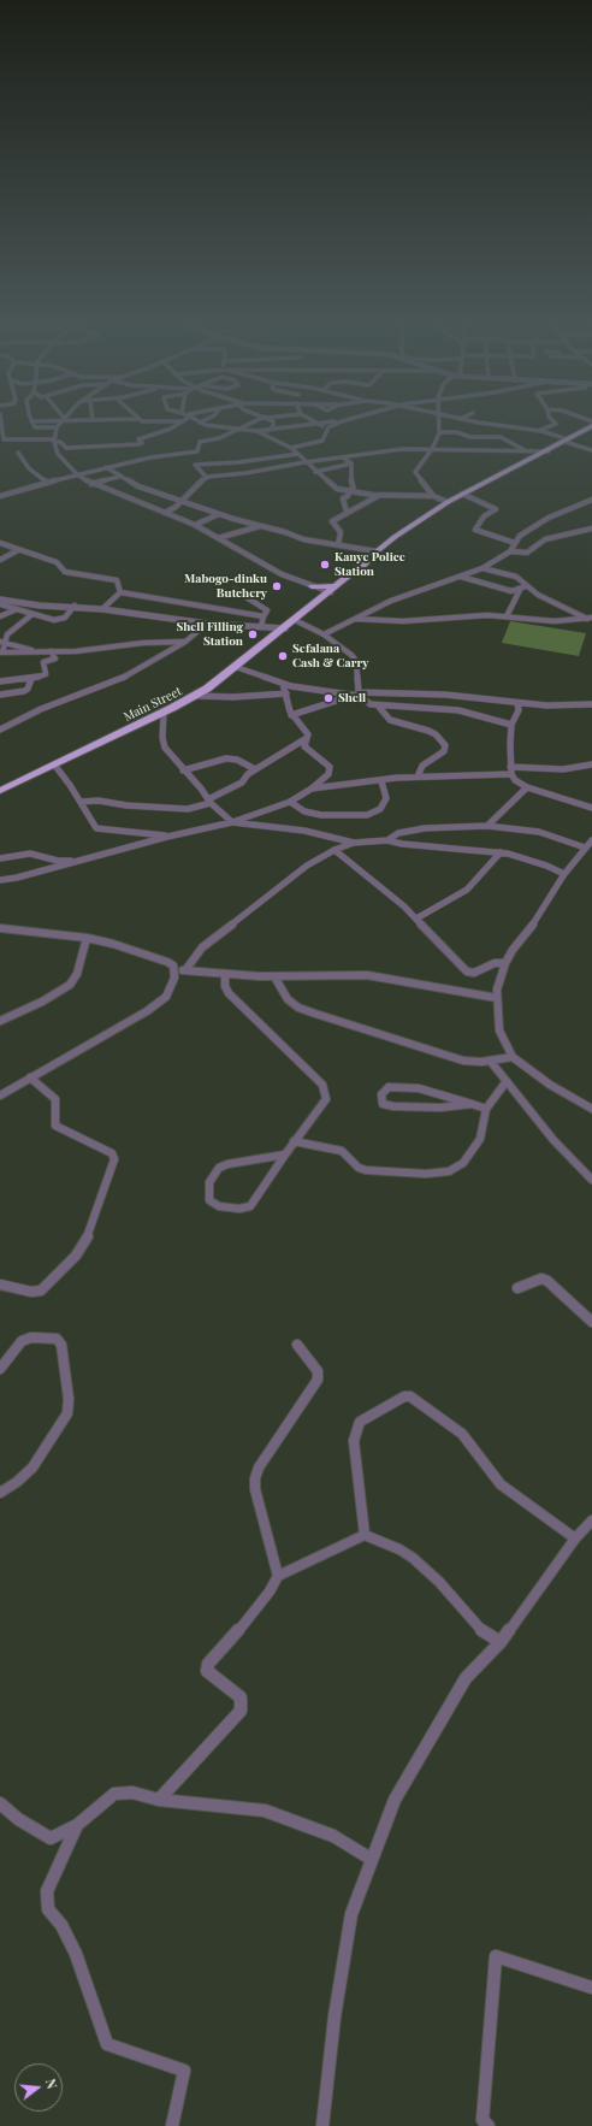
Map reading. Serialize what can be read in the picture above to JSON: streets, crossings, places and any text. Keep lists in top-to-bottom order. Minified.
{"streets":{"highway":["Main Street"]},"places":["Kanye Police Station","Mabogo-dinku Butchery","Shell Filling Station","Sefalana Cash & Carry","Shell"],"north":"right"}
